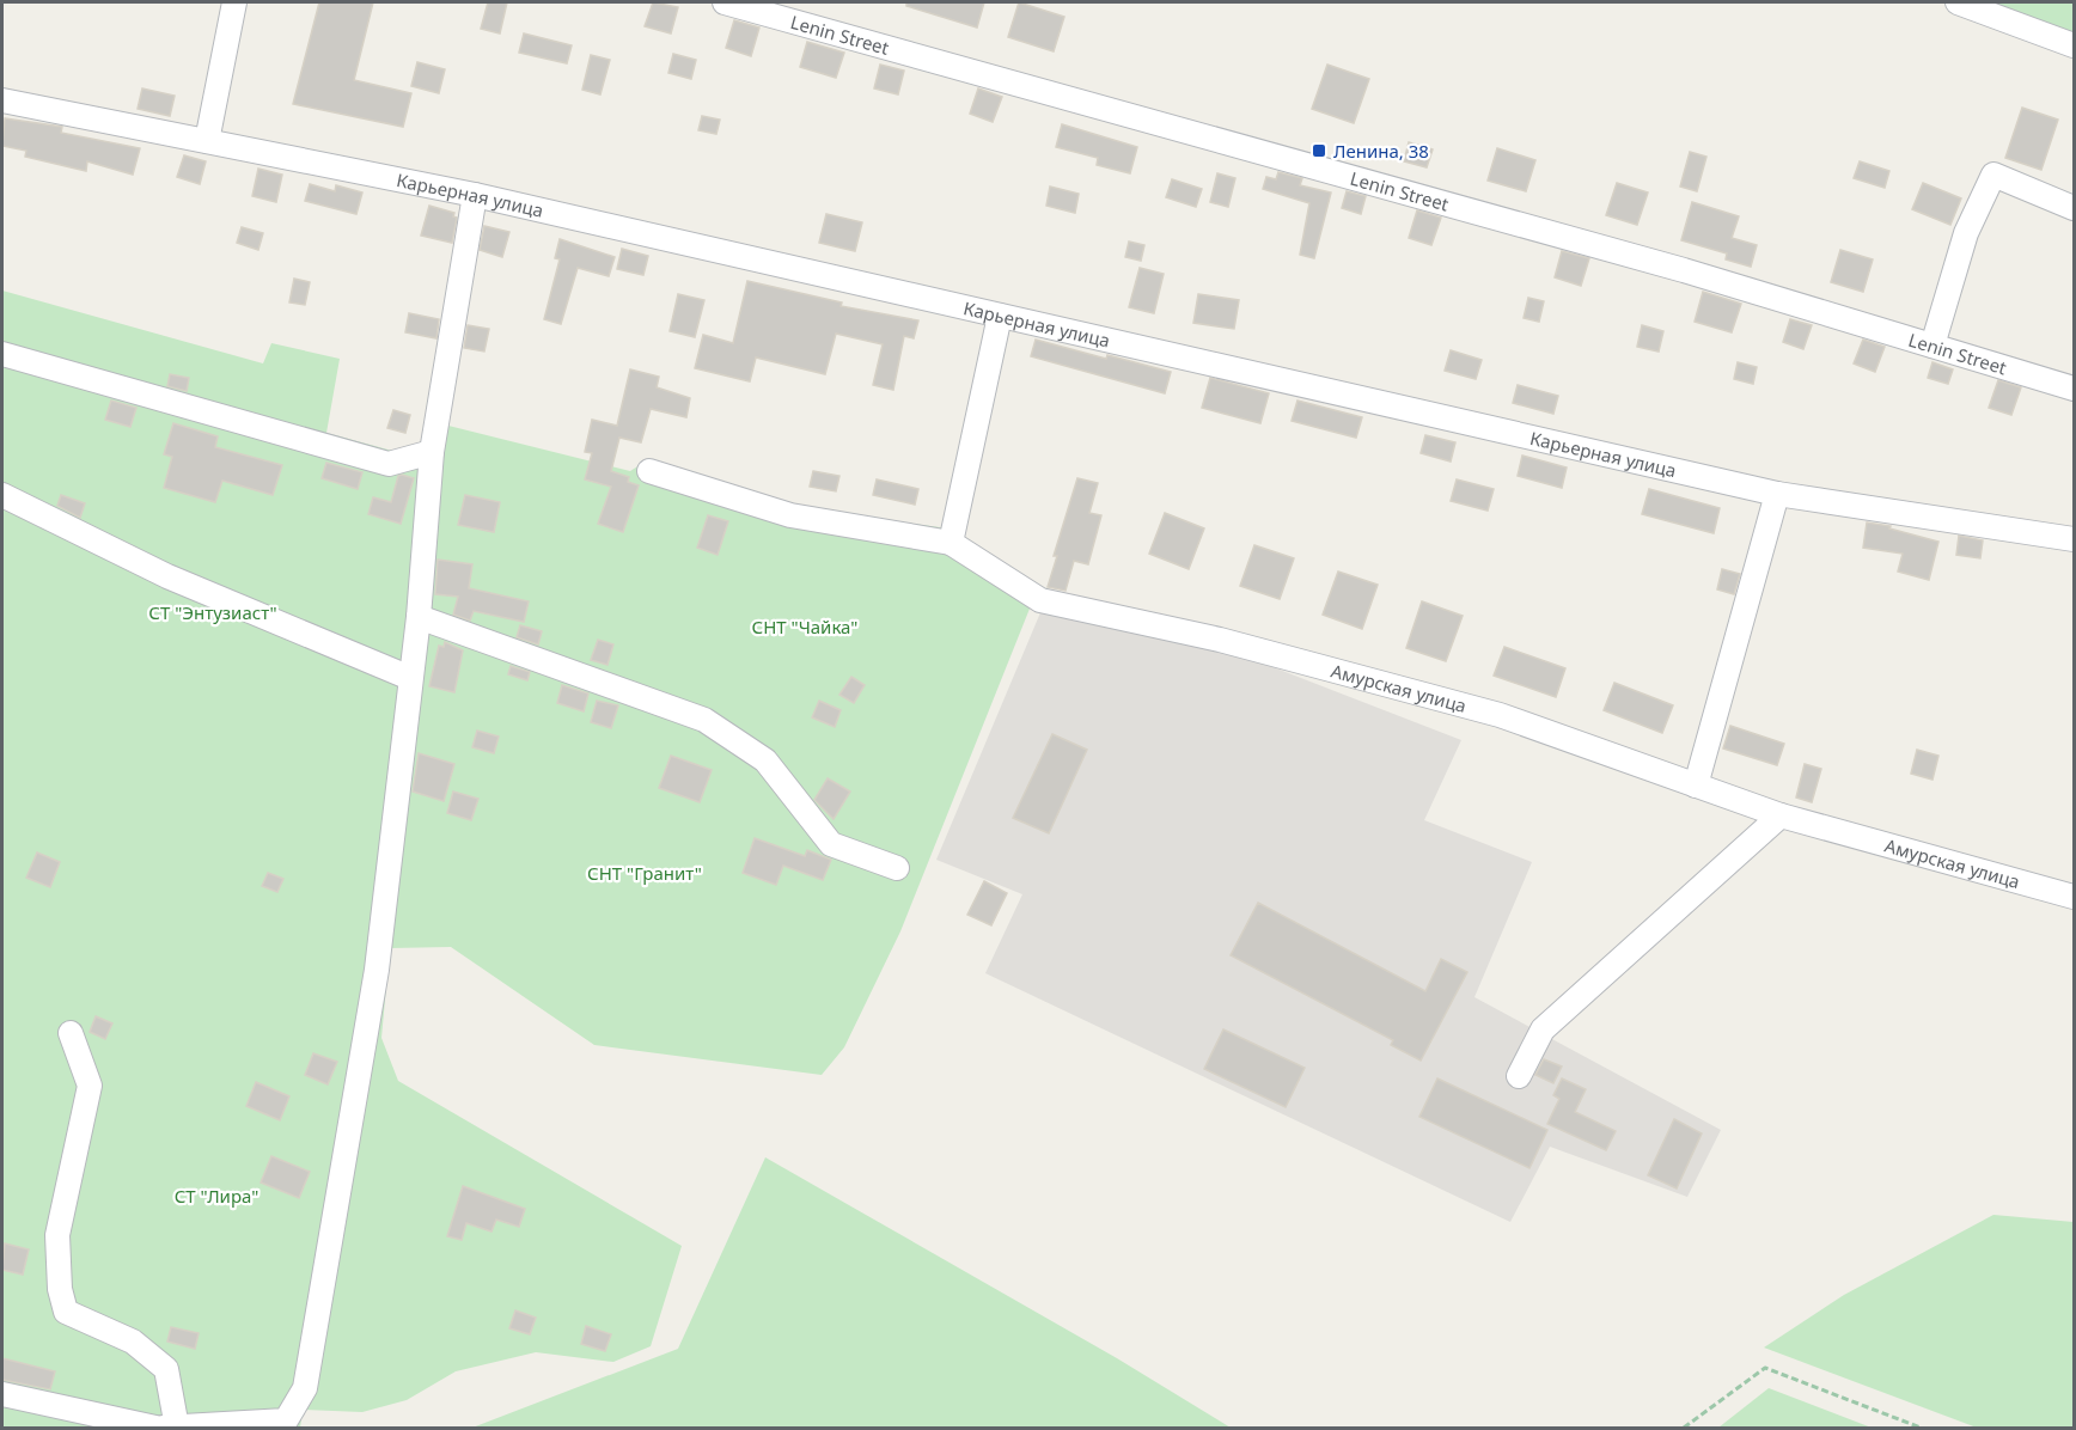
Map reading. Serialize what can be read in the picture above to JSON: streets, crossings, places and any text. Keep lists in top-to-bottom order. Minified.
{"streets":{"street":["Lenin Street","Карьерная улица","Амурская улица"]},"parks":["СТ \"Энтузиаст\"","СНТ \"Чайка\"","СНТ \"Гранит\"","СТ \"Лира\""],"places":{"transit":["Ленина, 38"]}}
